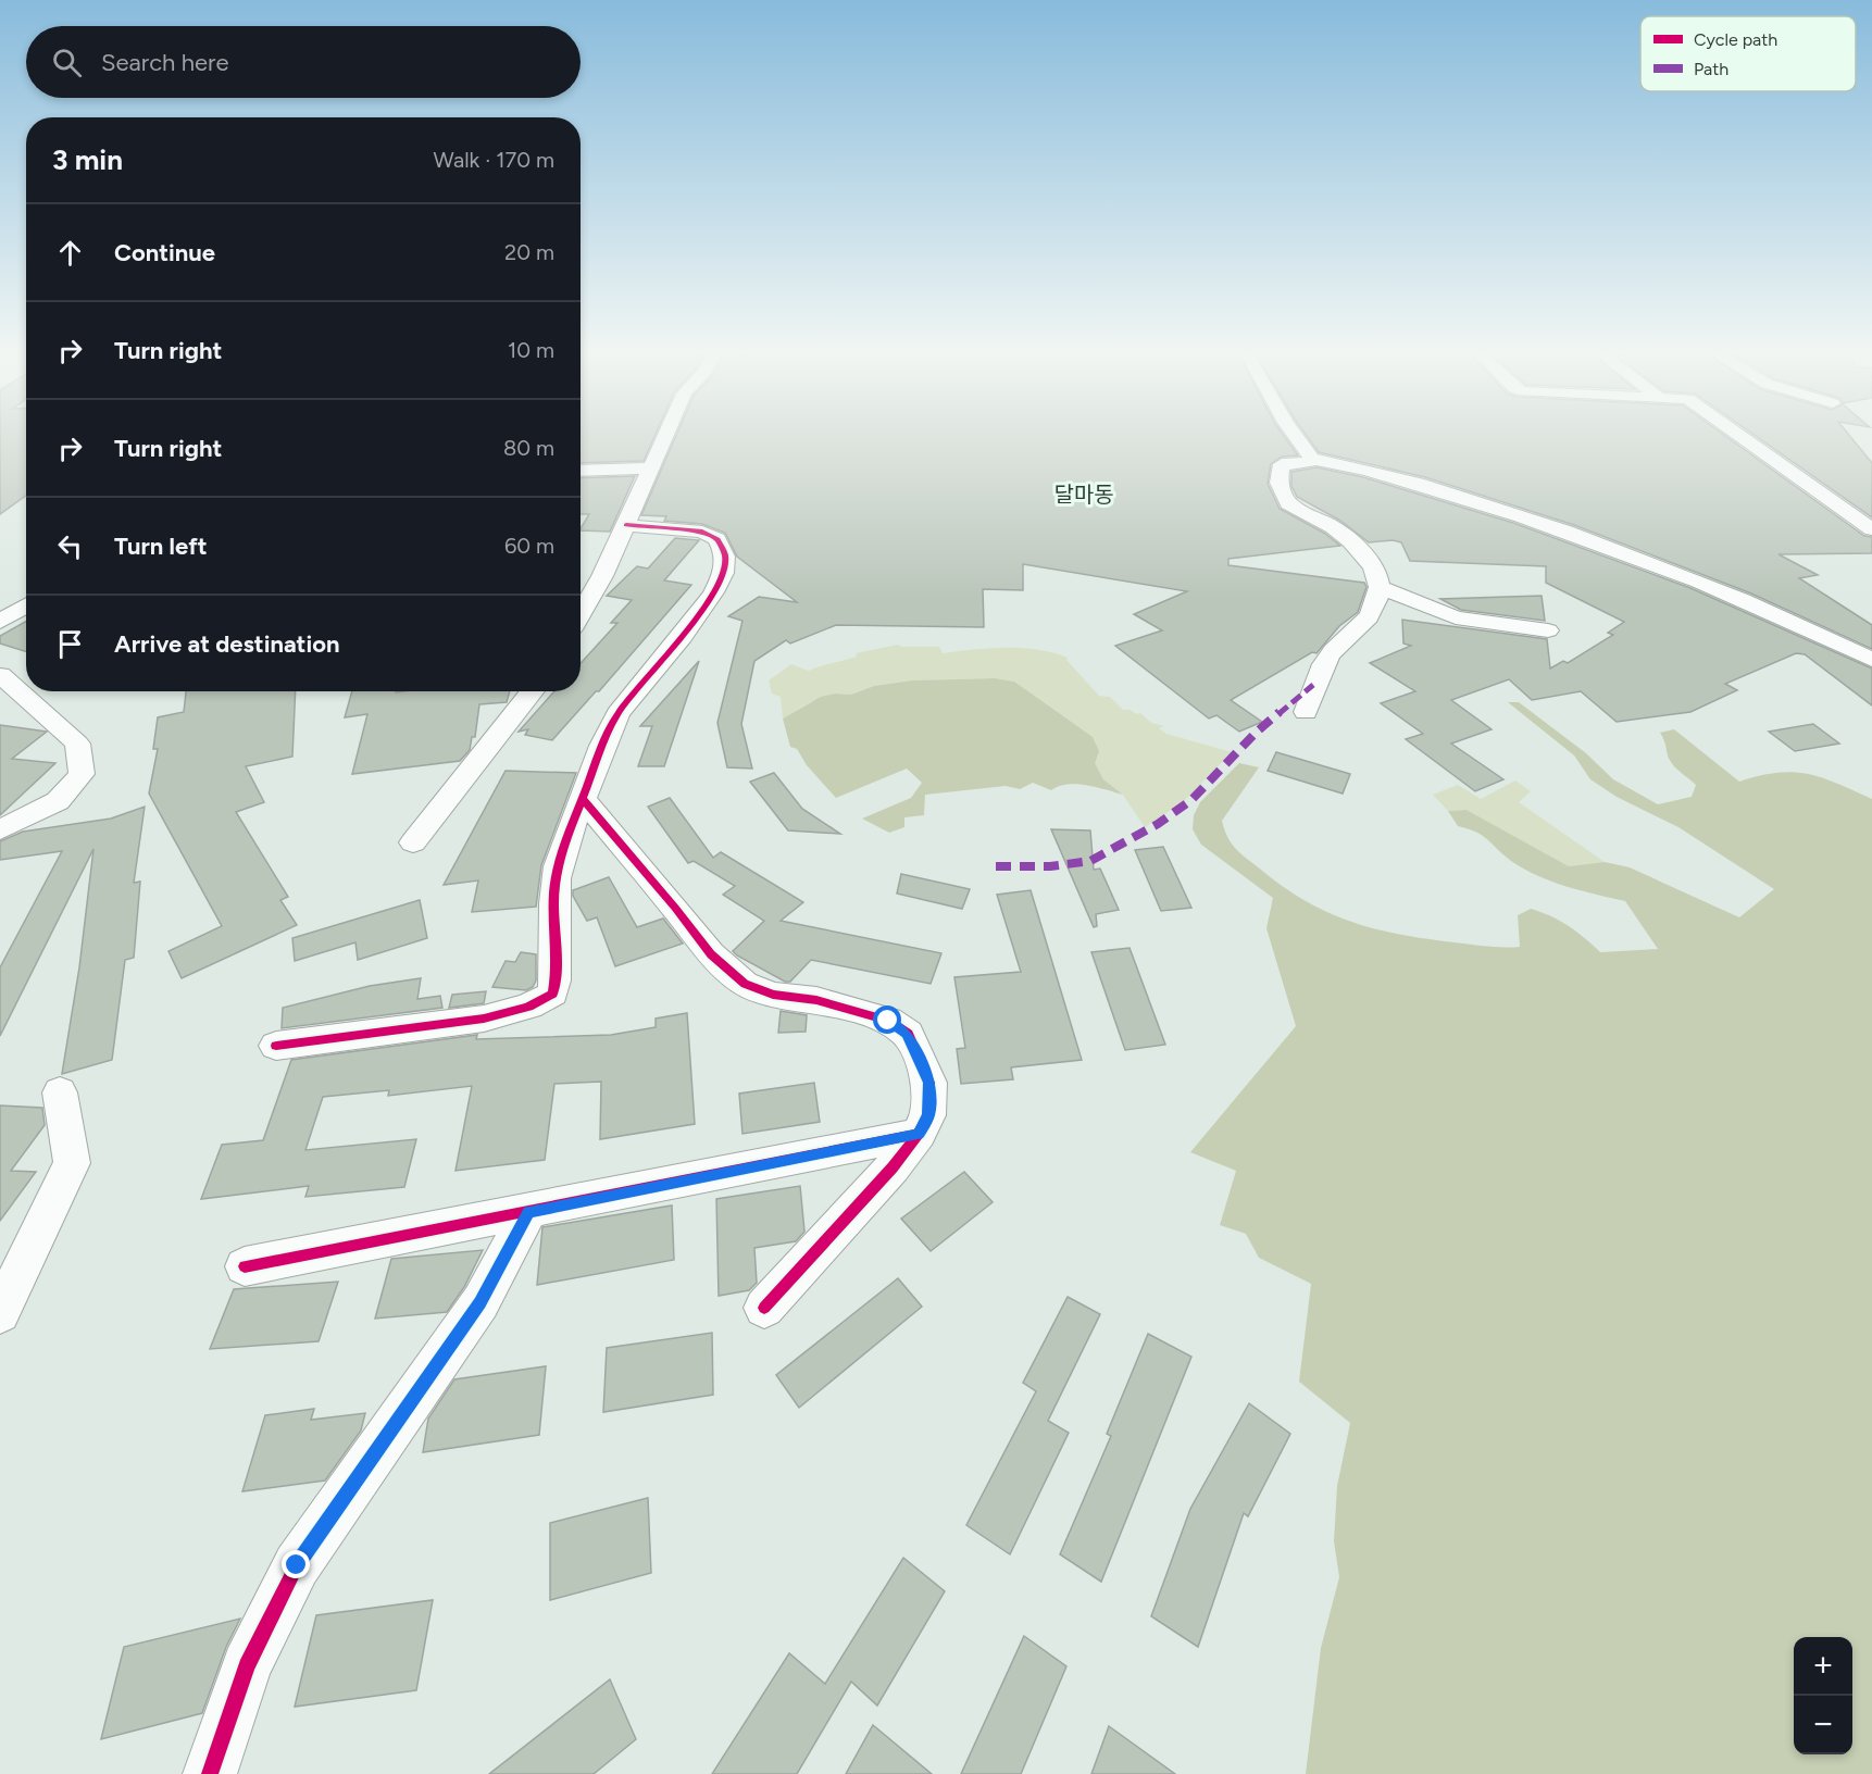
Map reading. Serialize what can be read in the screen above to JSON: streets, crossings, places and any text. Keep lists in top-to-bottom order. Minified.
{"districts":["달마동"],"legend":["Cycle path","Path"],"page":{"search":"Search here","heading":["3 min","Walk · 170 m"],"list":[["Continue","20 m"],["Turn right","10 m"],["Turn right","80 m"],["Turn left","60 m"],"Arrive at destination"],"map_buttons":["+","−"]}}
